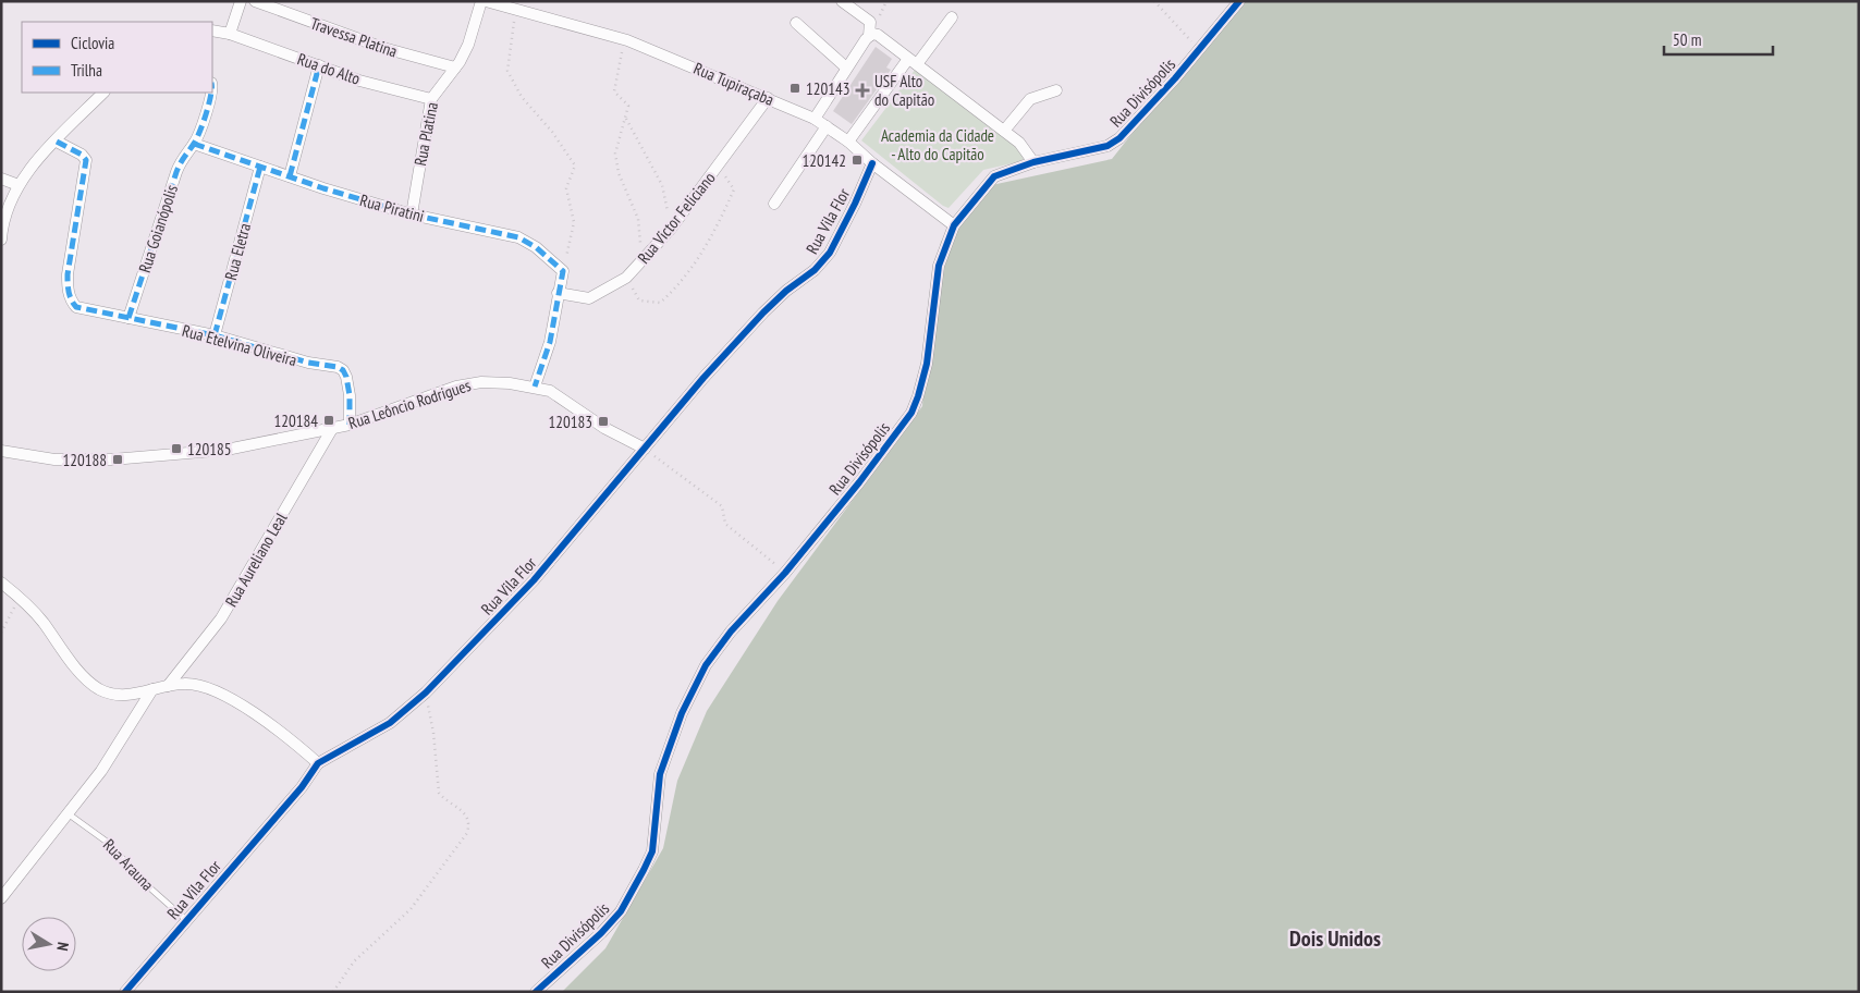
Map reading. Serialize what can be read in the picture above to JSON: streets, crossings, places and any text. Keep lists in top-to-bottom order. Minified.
{"streets":{"street":["Travessa Platina","Rua do Alto","Rua Tupiraçaba","Rua Divisópolis","Rua Platina","Rua Piratini","Rua Victor Feliciano","Rua Vila Flor","Rua Goianópolis","Rua Eletra","Rua Etelvina Oliveira","Rua Leôncio Rodrigues","Rua Aureliano Leal"],"lane":["Rua Arauna"]},"crossings":[["Travessa Platina","Rua Platina"],["Rua do Alto","Rua Platina"],["Rua Tupiraçaba","Rua Divisópolis"],["Rua Tupiraçaba","Rua Victor Feliciano"],["Rua Tupiraçaba","Rua Vila Flor"],["Rua Platina","Rua Piratini"],["Rua Piratini","Rua Goianópolis"],["Rua Piratini","Rua Eletra"],["Rua Vila Flor","Rua Leôncio Rodrigues"],["Rua Vila Flor","Rua Arauna"],["Rua Goianópolis","Rua Etelvina Oliveira"],["Rua Eletra","Rua Etelvina Oliveira"],["Rua Etelvina Oliveira","Rua Leôncio Rodrigues"],["Rua Leôncio Rodrigues","Rua Aureliano Leal"]],"districts":["Dois Unidos"],"parks":["Academia da Cidade - Alto do Capitão"],"places":{"transit":["120143","120142","120184","120183","120185","120188"],"health":["USF Alto do Capitão"]},"legend":["Ciclovia","Trilha"],"scale_bar":"50 m","north":"right"}
